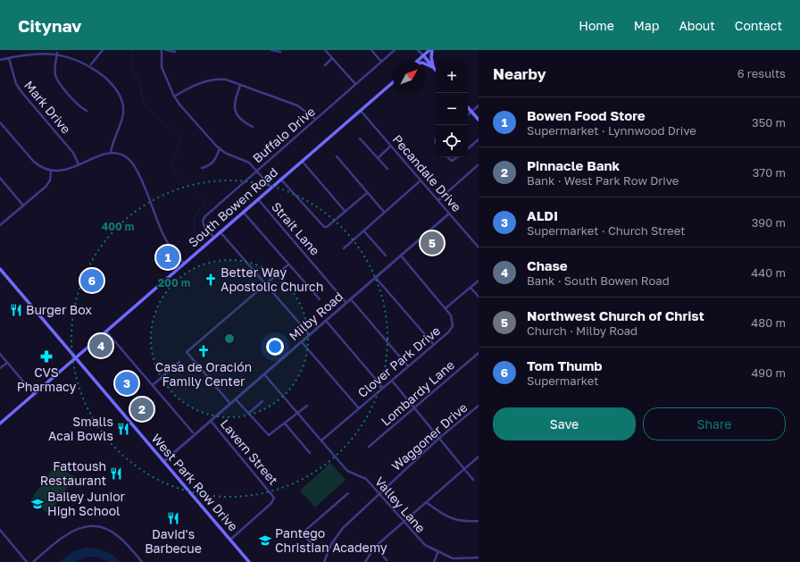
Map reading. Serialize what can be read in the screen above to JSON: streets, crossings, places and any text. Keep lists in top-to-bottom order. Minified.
{"streets":{"main road":["South Bowen Road","West Park Row Drive"],"street":["Mark Drive","Buffalo Drive","Pecandale Drive","Strait Lane","Milby Road","Clover Park Drive","Lombardy Lane","Waggoner Drive","Lavern Street","Valley Lane"]},"crossings":[["Buffalo Drive","South Bowen Road"],["Pecandale Drive","South Bowen Road"],["Pecandale Drive","Milby Road"],["South Bowen Road","Strait Lane"],["South Bowen Road","West Park Row Drive"],["Strait Lane","Milby Road"],["Milby Road","Clover Park Drive"],["Milby Road","Lavern Street"],["Milby Road","West Park Row Drive"],["Milby Road","Valley Lane"],["Clover Park Drive","Valley Lane"],["Waggoner Drive","Valley Lane"],["Lavern Street","West Park Row Drive"]],"places":{"church":["Better Way Apostolic Church","Casa de Oración Family Center"],"restaurant":["Burger Box","Smalls Acai Bowls","Fattoush Restaurant","David's Barbecue"],"pharmacy":["CVS Pharmacy"],"school or university":["Bailey Junior High School","Pantego Christian Academy"]},"north":"top right","page":{"header":"Citynav","nav":["Home","Map","About","Contact"],"heading":["Nearby","6 results"],"map_buttons":["+","−"],"list":[{"mark":"1","name":"Bowen Food Store","note":"Supermarket · Lynnwood Drive","value":"350 m"},{"mark":"2","name":"Pinnacle Bank","note":"Bank · West Park Row Drive","value":"370 m"},{"mark":"3","name":"ALDI","note":"Supermarket · Church Street","value":"390 m"},{"mark":"4","name":"Chase","note":"Bank · South Bowen Road","value":"440 m"},{"mark":"5","name":"Northwest Church of Christ","note":"Church · Milby Road","value":"480 m"},{"mark":"6","name":"Tom Thumb","note":"Supermarket","value":"490 m"}],"pins":["5","1","6","4","3","2"],"buttons":["Save","Share"]},"rings":["400 m","200 m"]}
